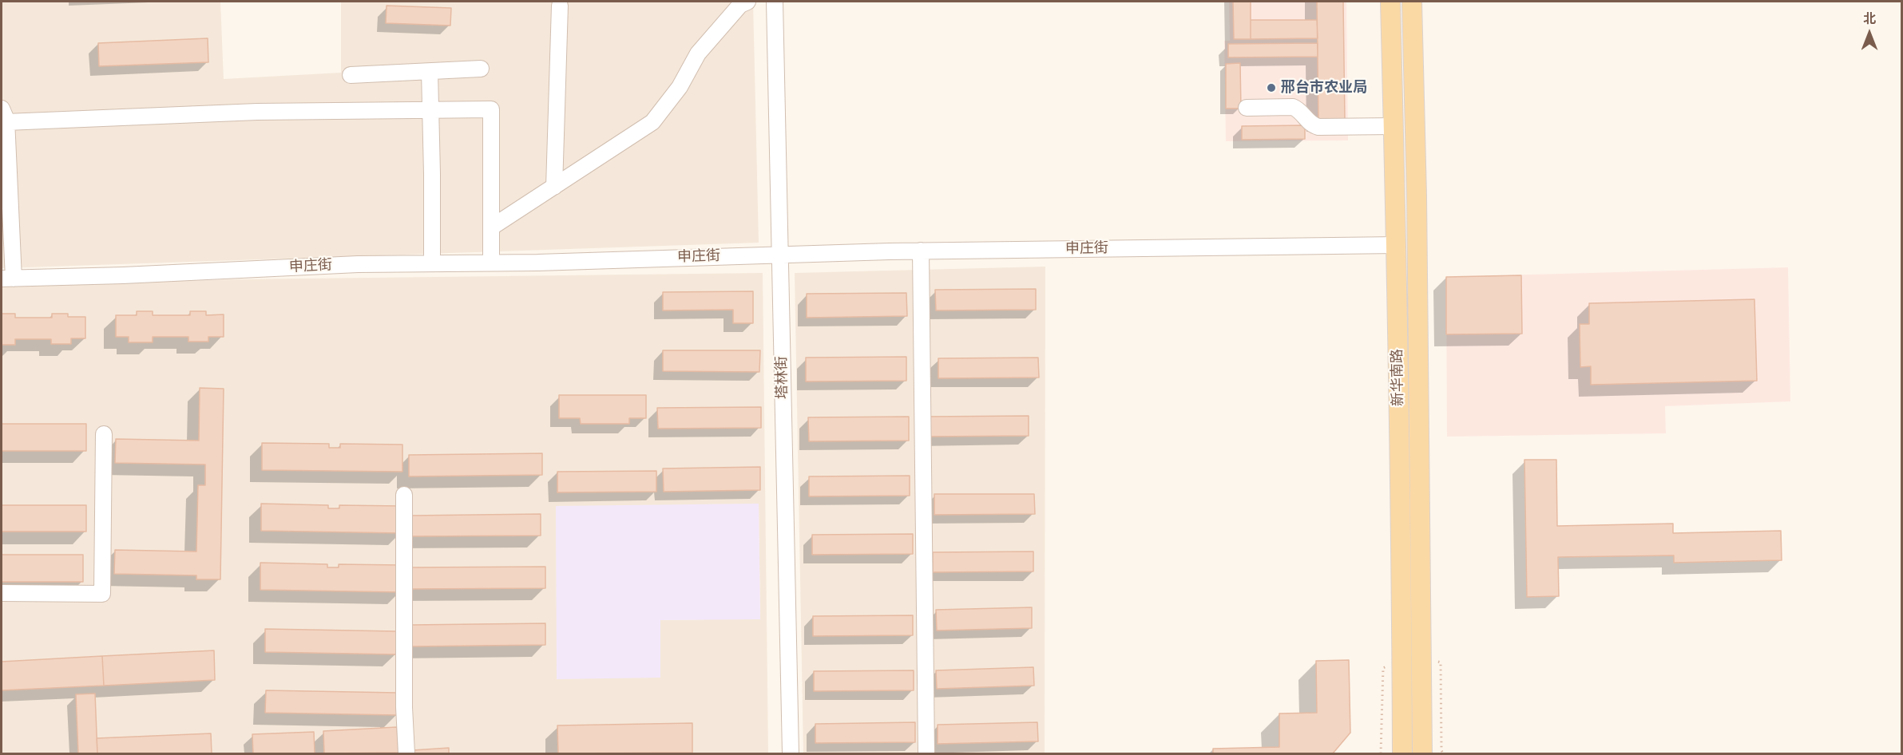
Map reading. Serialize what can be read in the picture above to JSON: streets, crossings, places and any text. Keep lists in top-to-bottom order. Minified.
{"streets":{"main road":["新华南路"],"street":["申庄街","塔林街"]},"crossings":[["申庄街","塔林街"],["申庄街","新华南路"]],"places":["邢台市农业局"],"north":"top"}
